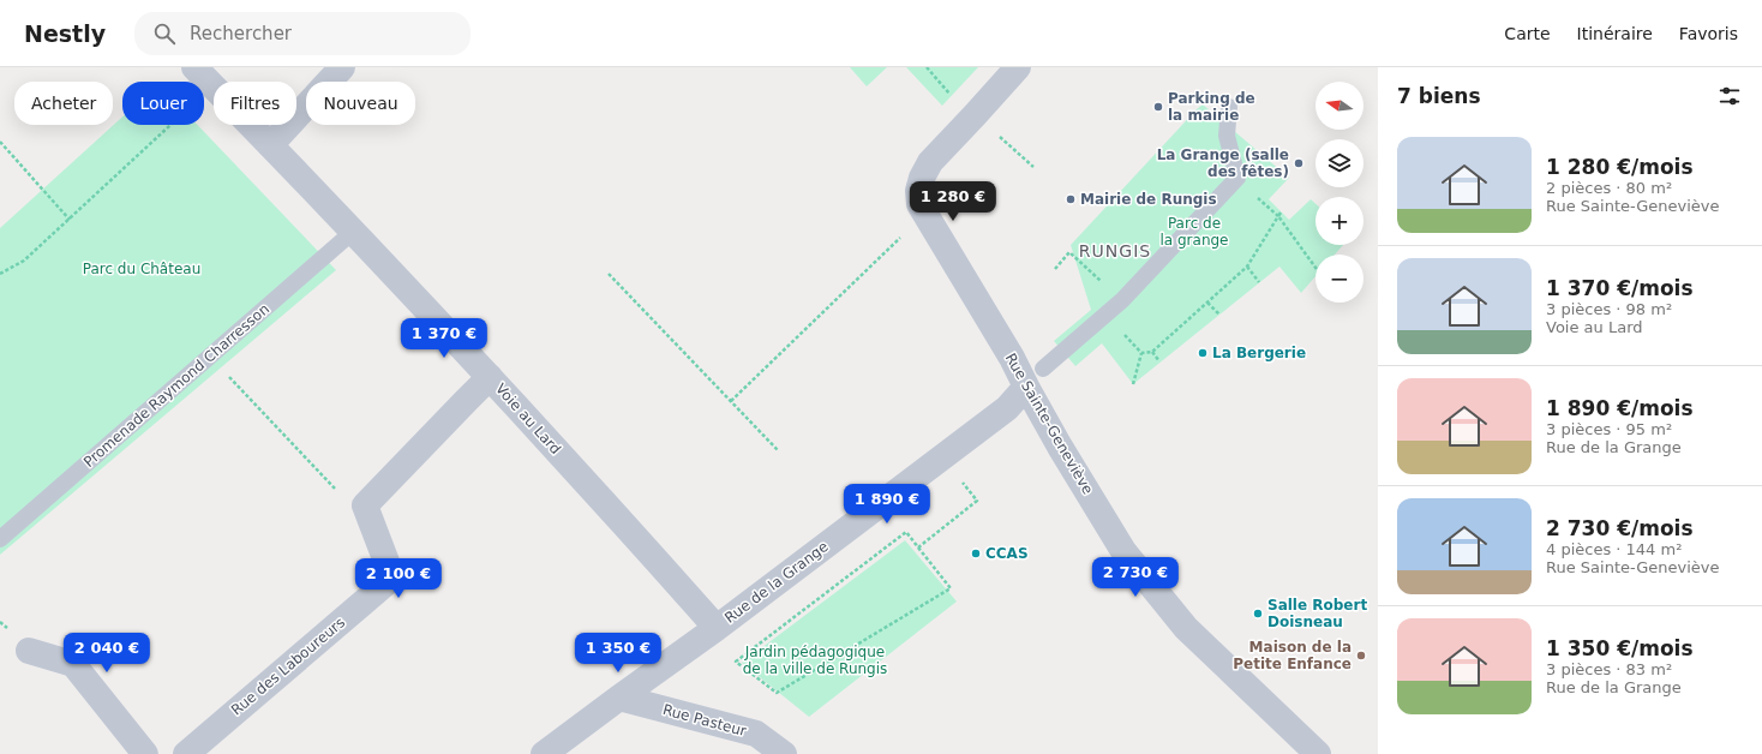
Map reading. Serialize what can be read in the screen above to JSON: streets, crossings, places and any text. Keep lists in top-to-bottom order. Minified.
{"streets":{"street":["Voie au Lard","Rue Sainte-Geneviève","Rue de la Grange","Rue des Laboureurs","Rue Pasteur"],"lane":["Promenade Raymond Charresson"]},"crossings":[["Promenade Raymond Charresson","Voie au Lard"],["Voie au Lard","Rue de la Grange"],["Rue Sainte-Geneviève","Rue de la Grange"],["Rue de la Grange","Rue Pasteur"]],"districts":["RUNGIS"],"parks":["Parc de la grange","Parc du Château","Jardin pédagogique de la ville de Rungis"],"places":["Parking de la mairie","La Grange (salle des fêtes)","Mairie de Rungis","La Bergerie","CCAS","Salle Robert Doisneau","Maison de la Petite Enfance"],"north":"left","page":{"header":"Nestly","search":"Rechercher","nav":["Carte","Itinéraire","Favoris"],"heading":"7 biens","map_buttons":["+","−"],"chip":["Acheter","Louer","Filtres","Nouveau"],"list":[{"name":"1 280 €/mois","note":"2 pièces · 80 m² · Rue Sainte-Geneviève"},{"name":"1 370 €/mois","note":"3 pièces · 98 m² · Voie au Lard"},{"name":"1 890 €/mois","note":"3 pièces · 95 m² · Rue de la Grange"},{"name":"2 730 €/mois","note":"4 pièces · 144 m² · Rue Sainte-Geneviève"},{"name":"1 350 €/mois","note":"3 pièces · 83 m² · Rue de la Grange"}],"price":["1 280 €","1 370 €","1 890 €","2 730 €","2 100 €","2 040 €","1 350 €"]}}
